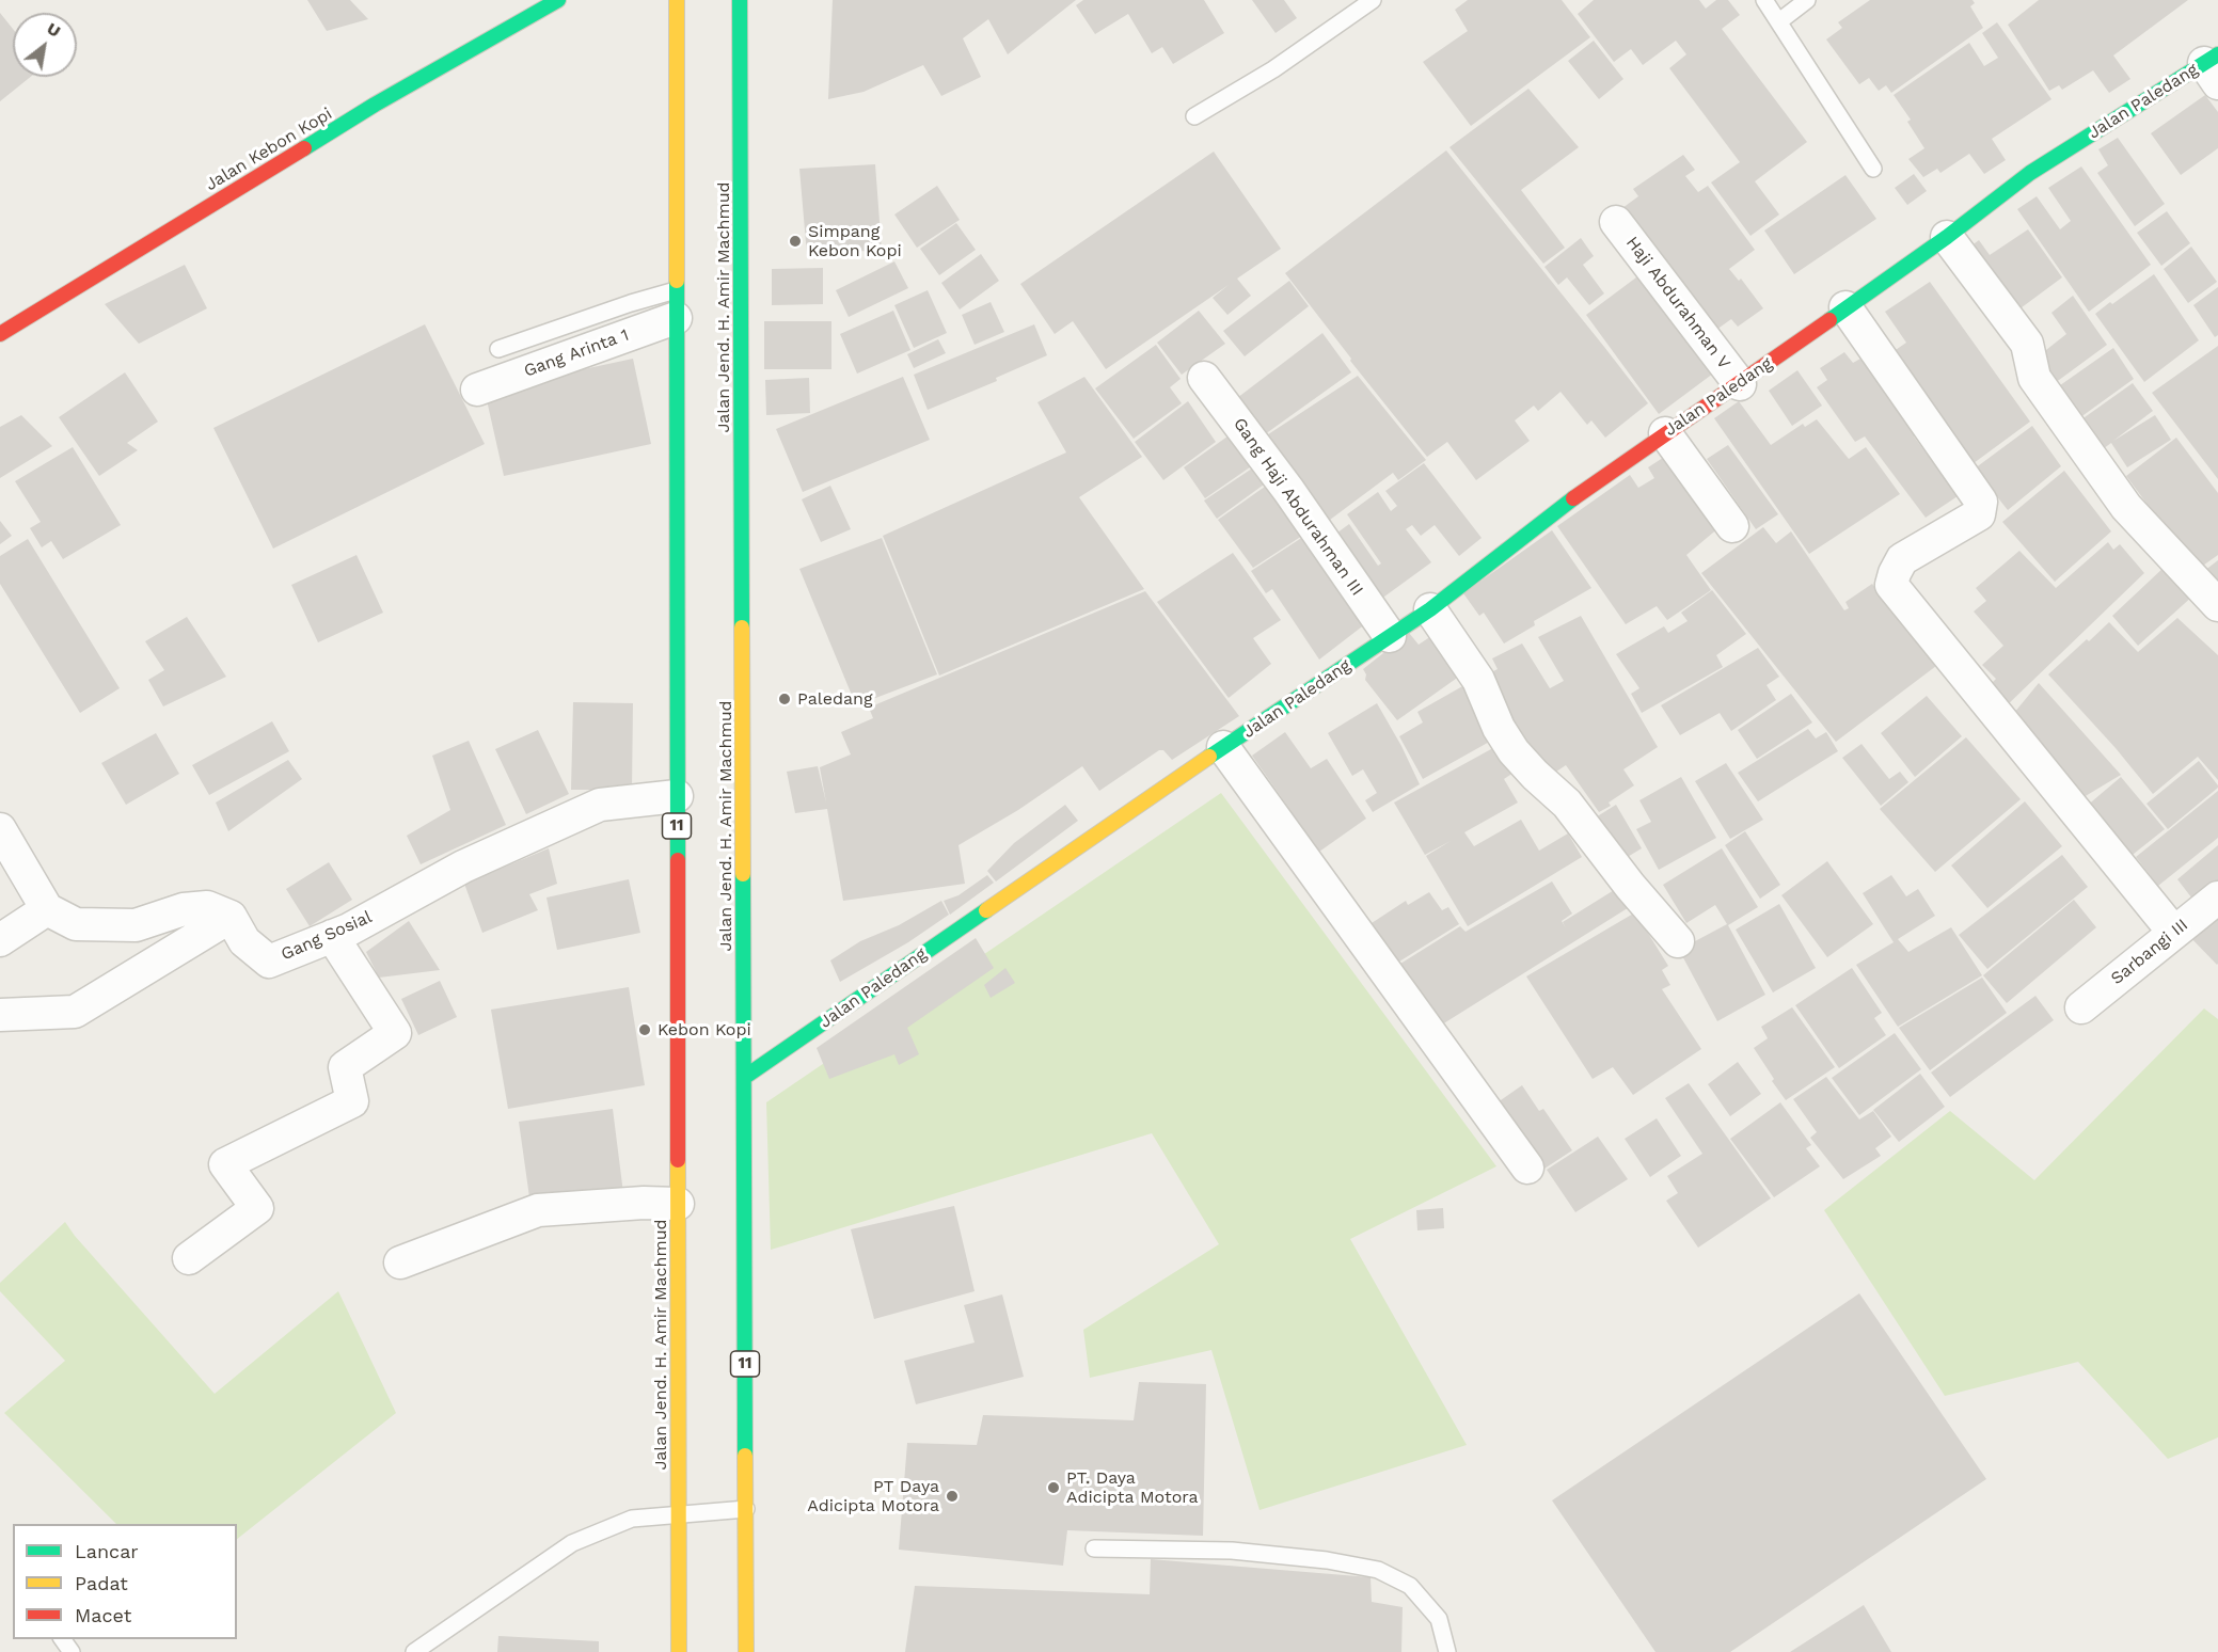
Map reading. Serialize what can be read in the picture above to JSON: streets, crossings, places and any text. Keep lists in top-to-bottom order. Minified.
{"streets":{"main road":["Jalan Paledang","Jalan Kebon Kopi","Jalan Jend. H. Amir Machmud","11"],"street":["Haji Abdurahman V","Gang Arinta 1","Gang Haji Abdurahman III","Gang Sosial","Sarbangi III"]},"crossings":[["Jalan Paledang","Haji Abdurahman V"],["Jalan Paledang","Jalan Jend. H. Amir Machmud"],["Jalan Paledang","Gang Haji Abdurahman III"],["Jalan Jend. H. Amir Machmud","Gang Arinta 1"],["Jalan Jend. H. Amir Machmud","Gang Sosial"]],"places":["Simpang Kebon Kopi","Paledang","Kebon Kopi","PT. Daya Adicipta Motora","PT Daya Adicipta Motora"],"legend":["Lancar","Padat","Macet"],"north":"top right"}
